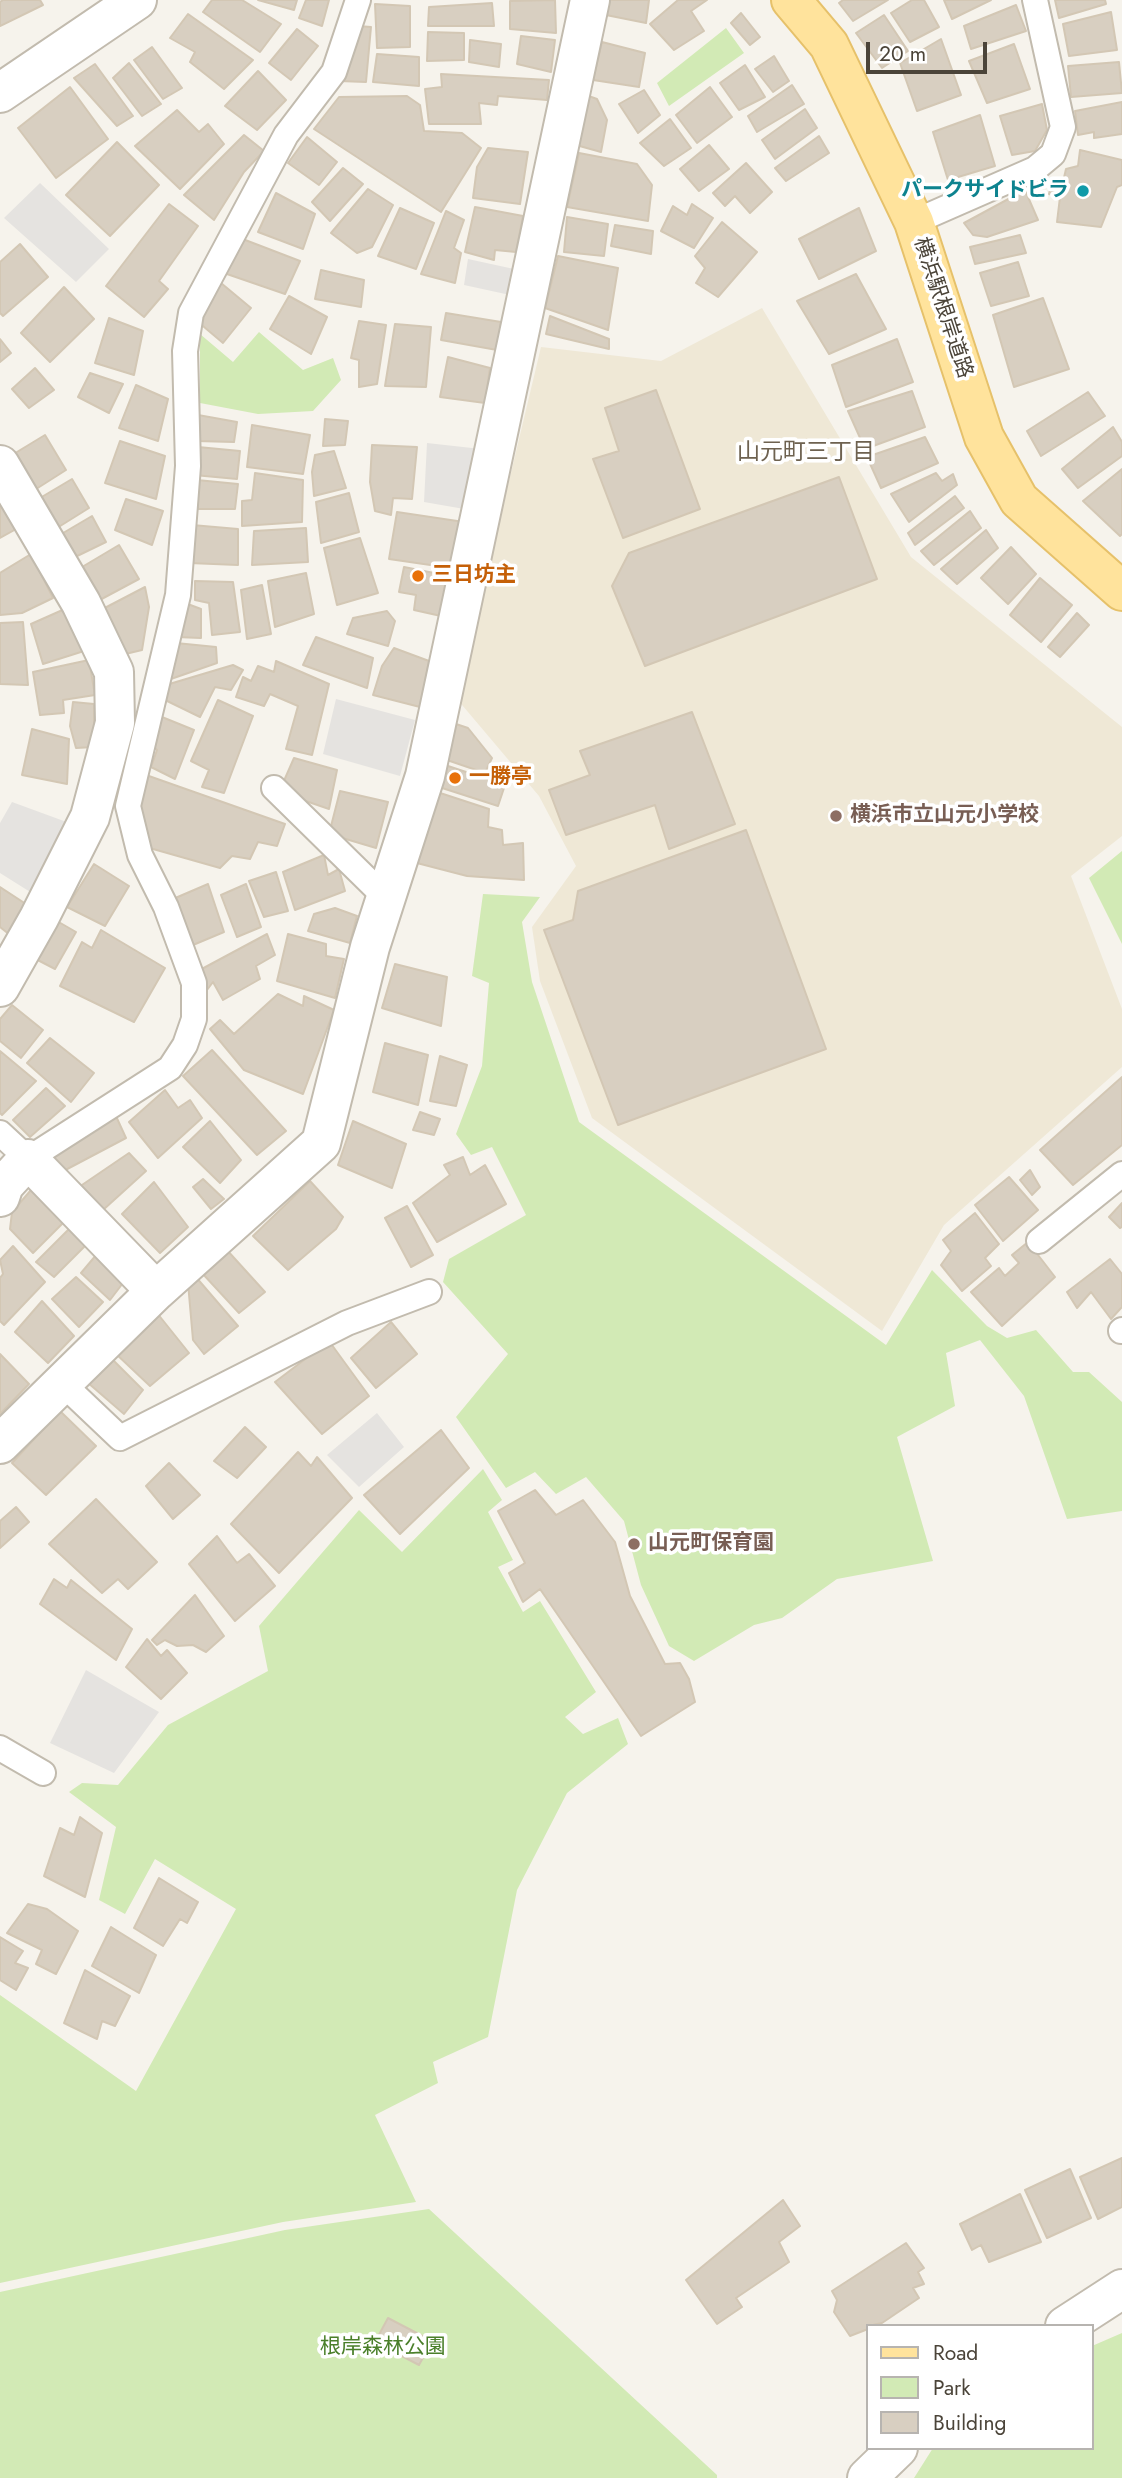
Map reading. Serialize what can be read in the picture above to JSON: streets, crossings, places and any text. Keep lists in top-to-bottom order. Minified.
{"streets":{"main road":["横浜駅根岸道路"]},"districts":["山元町三丁目"],"parks":["根岸森林公園"],"places":["パークサイドビラ","三日坊主","一勝亭","横浜市立山元小学校","山元町保育園"],"legend":["Road","Park","Building"],"scale_bar":"20 m"}
